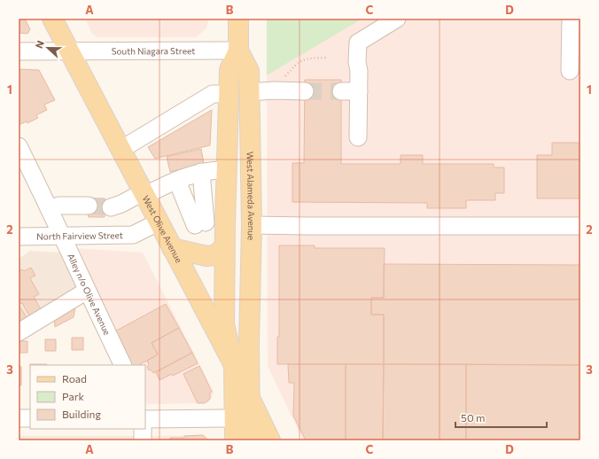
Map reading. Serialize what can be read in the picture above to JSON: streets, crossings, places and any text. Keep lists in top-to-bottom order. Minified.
{"streets":{"main road":["West Alameda Avenue","West Olive Avenue"],"street":["South Niagara Street","North Fairview Street","Alley n/o Olive Avenue"]},"crossings":[["South Niagara Street","West Alameda Avenue"],["South Niagara Street","West Olive Avenue"],["West Alameda Avenue","West Olive Avenue"],["West Olive Avenue","North Fairview Street"],["North Fairview Street","Alley n/o Olive Avenue"]],"legend":["Road","Park","Building"],"scale_bar":"50 m","north":"left","grid":{"columns":["A","B","C","D"],"rows":["1","2","3"]}}
